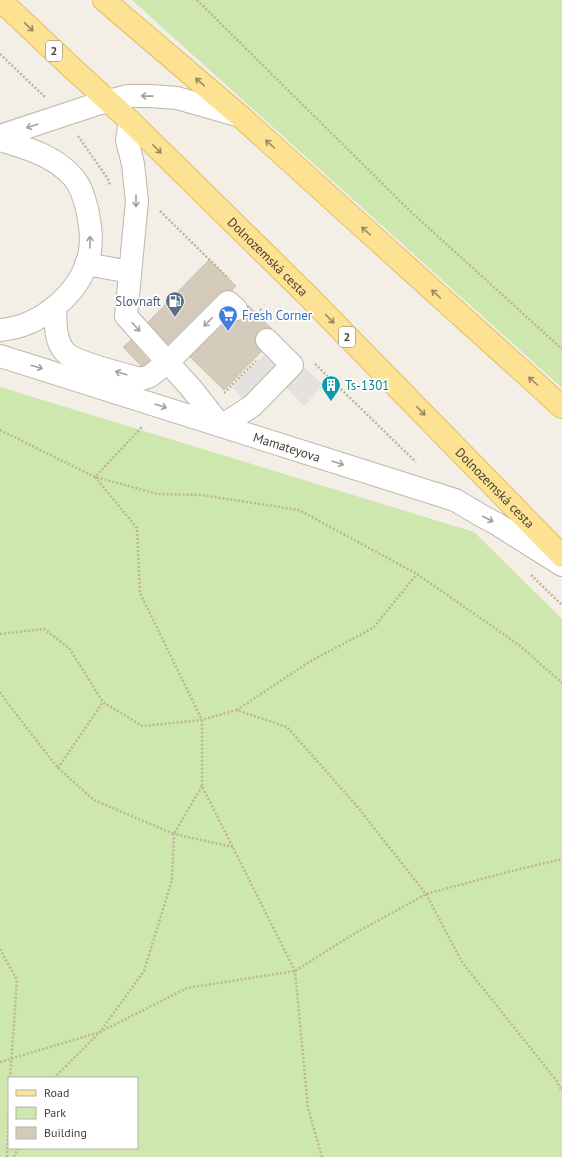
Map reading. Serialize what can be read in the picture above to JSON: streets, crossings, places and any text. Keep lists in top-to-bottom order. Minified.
{"streets":{"main road":["2","Dolnozemská cesta"],"street":["Mamateyova"]},"one_way":["Mamateyova"],"places":{"fuel station":["Slovnaft"],"supermarket":["Fresh Corner"],"building":["Ts-1301"]},"legend":["Road","Park","Building"]}
